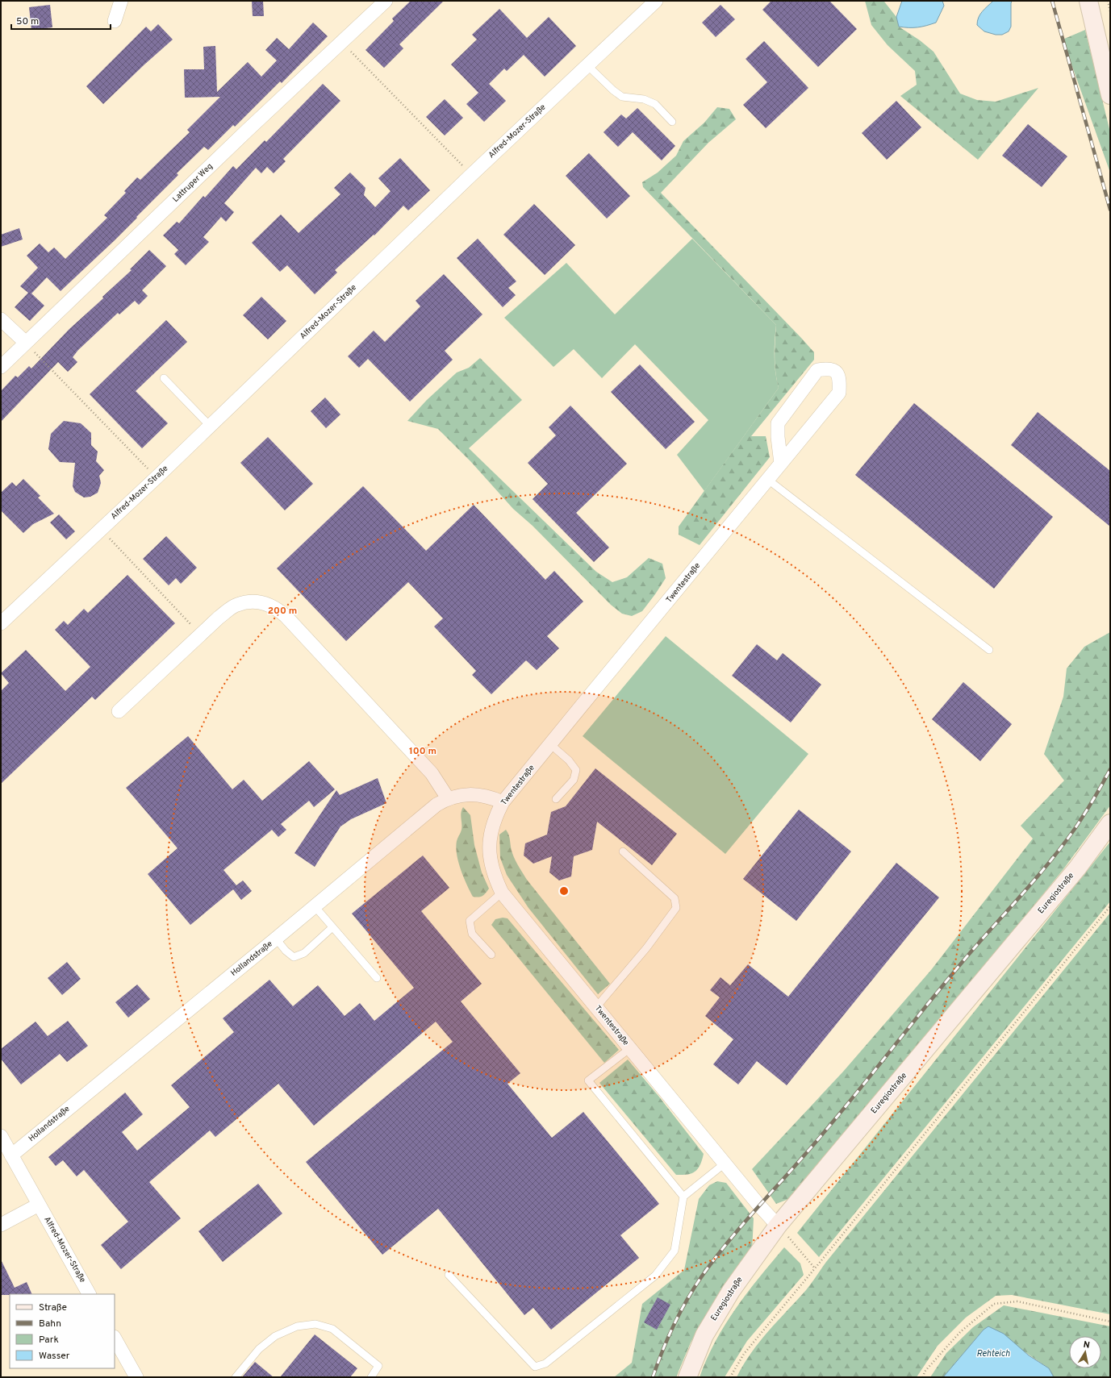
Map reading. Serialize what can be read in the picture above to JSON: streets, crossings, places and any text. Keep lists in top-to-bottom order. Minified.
{"streets":{"main road":["Euregiostraße"],"street":["Alfred-Mozer-Straße","Lattruper Weg","Twentestraße","Hollandstraße"]},"crossings":[["Alfred-Mozer-Straße","Hollandstraße"],["Twentestraße","Euregiostraße"],["Twentestraße","Hollandstraße"]],"water":["Rehteich"],"legend":["Straße","Bahn","Park","Wasser"],"scale_bar":"50 m","north":"top","rings":["200 m","100 m"]}
